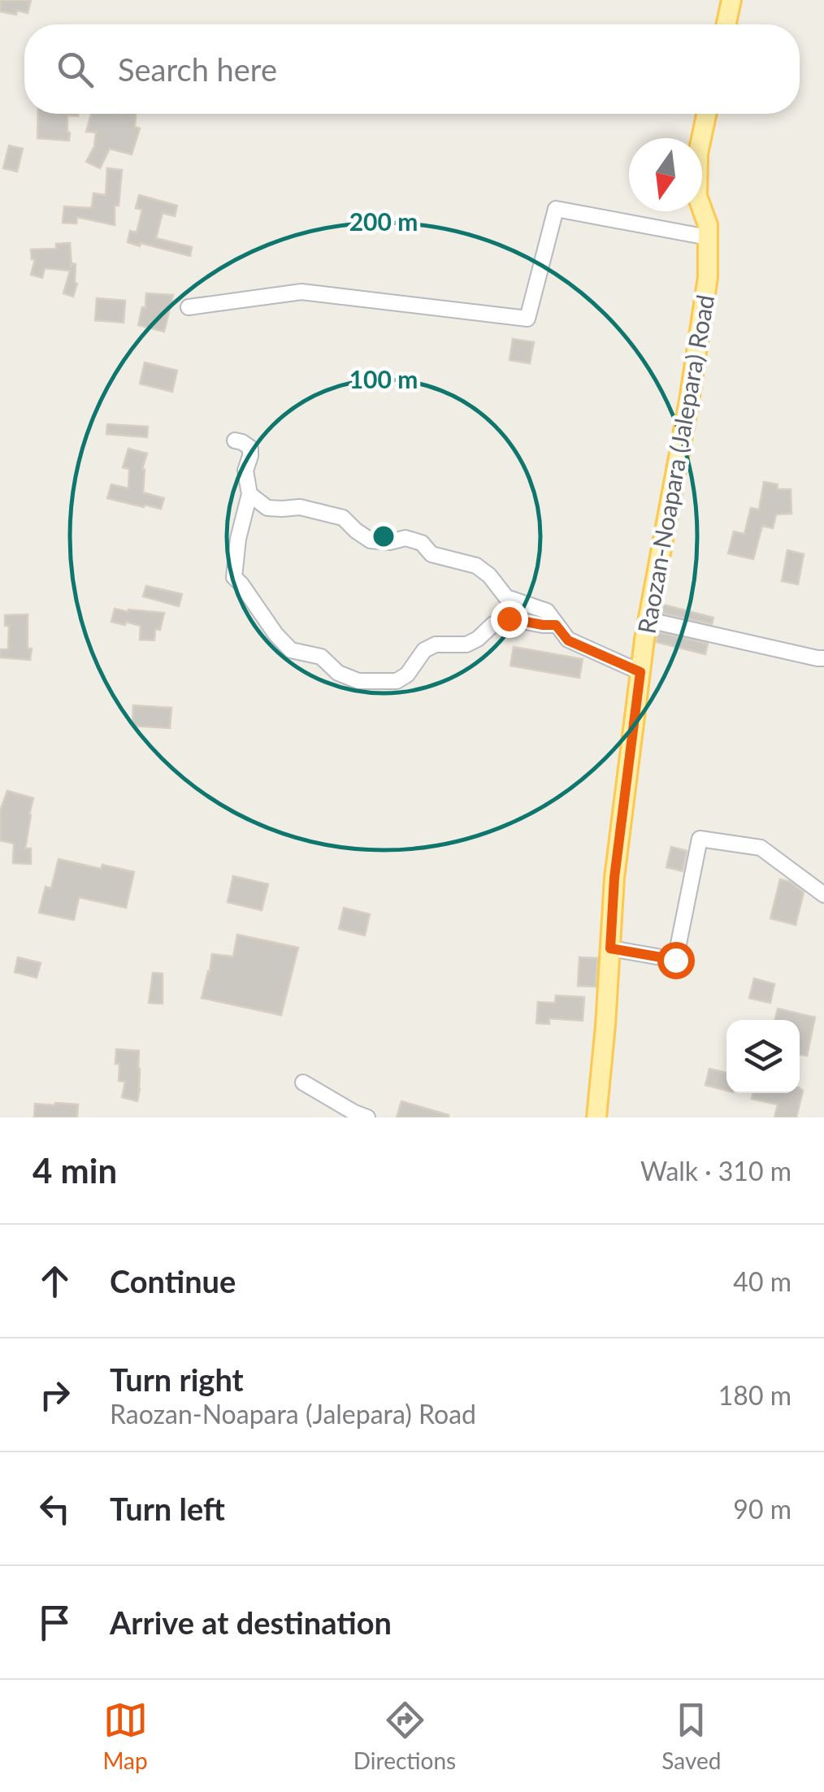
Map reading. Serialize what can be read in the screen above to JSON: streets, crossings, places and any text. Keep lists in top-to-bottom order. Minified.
{"streets":{"main road":["Raozan-Noapara (Jalepara) Road"]},"north":"bottom","page":{"search":"Search here","heading":["4 min","Walk · 310 m"],"list":[["Continue","40 m"],["Turn right","Raozan-Noapara (Jalepara) Road","180 m"],["Turn left","90 m"],"Arrive at destination"],"nav":["Map","Directions","Saved"]},"rings":["200 m","100 m"]}
